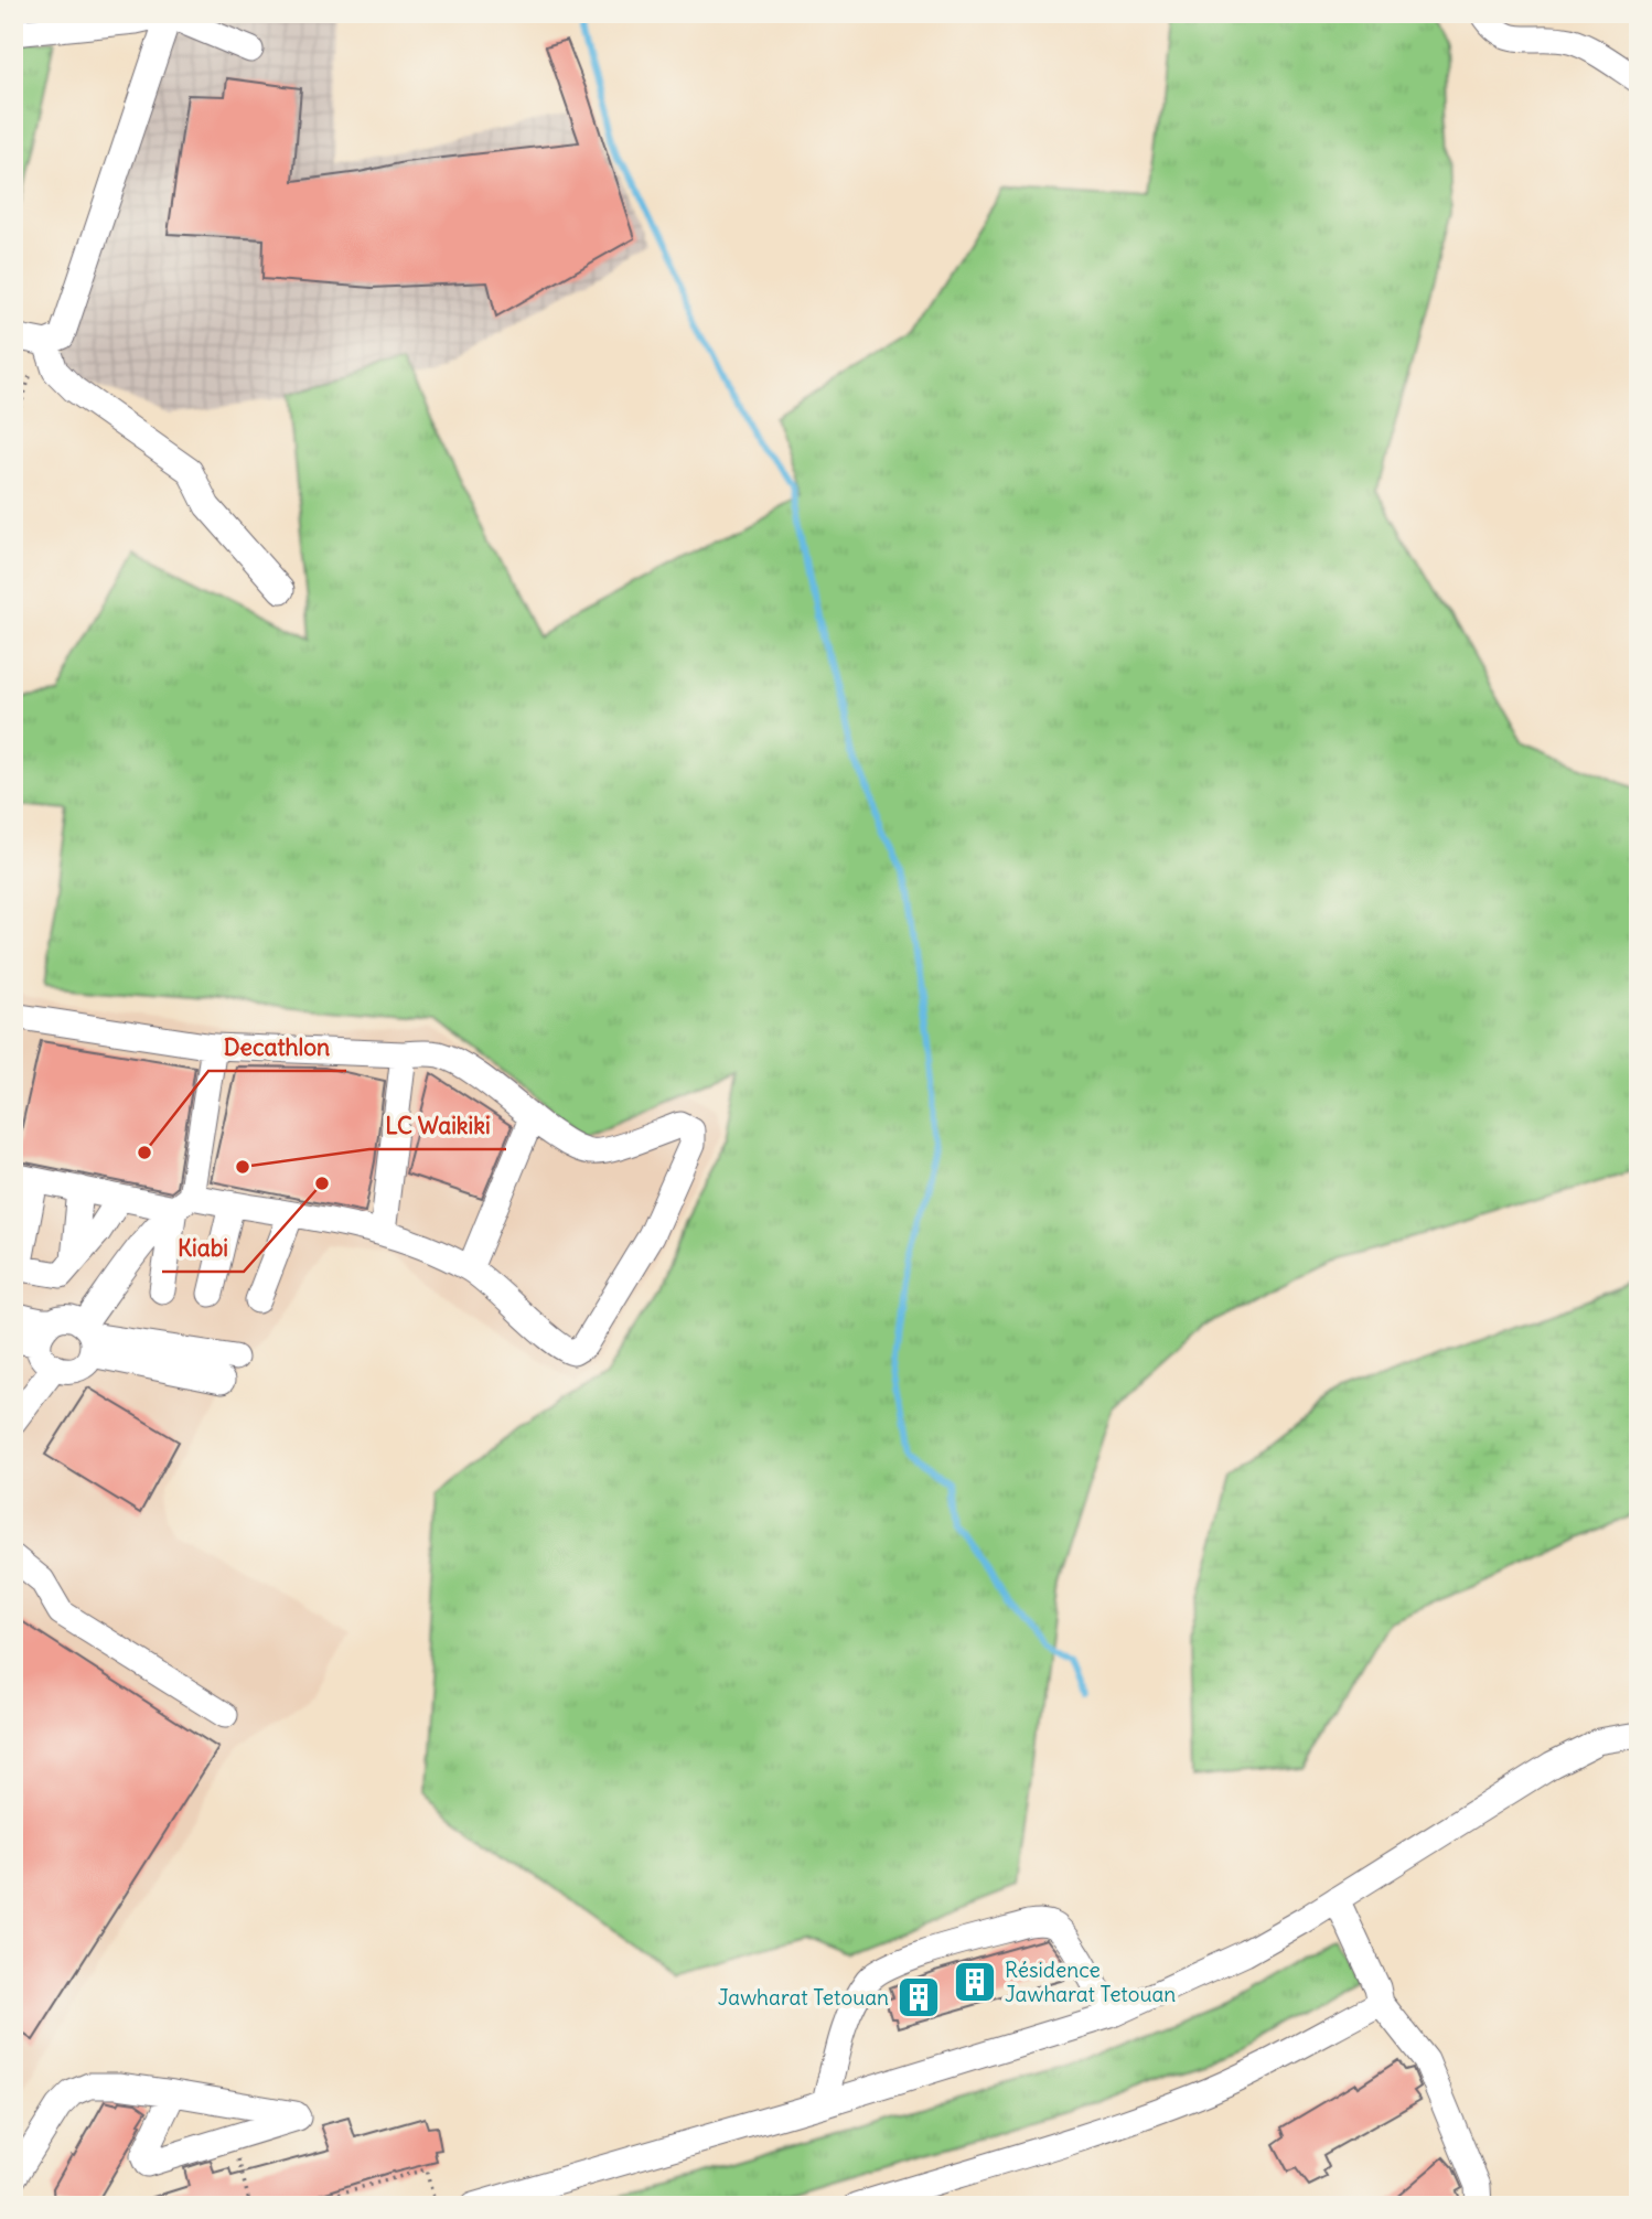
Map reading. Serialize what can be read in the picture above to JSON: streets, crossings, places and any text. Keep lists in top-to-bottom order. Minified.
{"places":{"other":["Decathlon","LC Waikiki","Kiabi"],"building":["Résidence Jawharat Tetouan","Jawharat Tetouan"]}}
